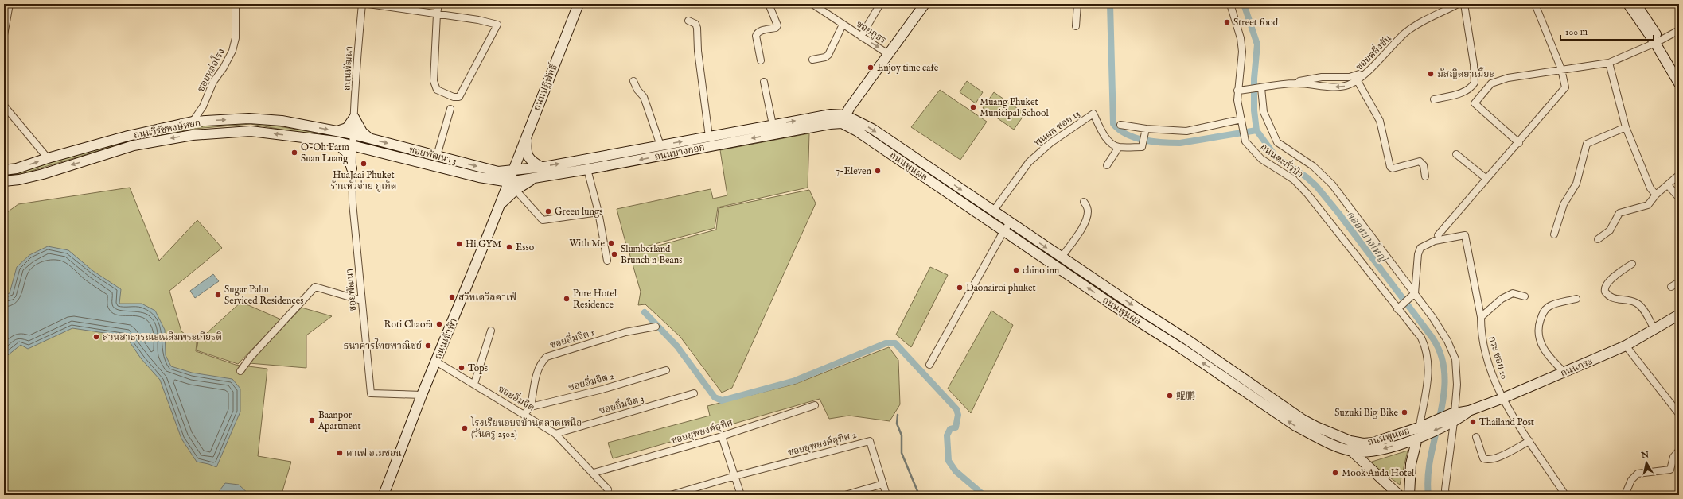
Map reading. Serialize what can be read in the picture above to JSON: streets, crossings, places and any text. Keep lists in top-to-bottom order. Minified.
{"streets":{"main road":["ถนนปฏิพัทธิ์","ถนนวิรัชหงษ์หยก","ถนนบางกอก","ซอยพัฒนา 3","ถนนพูนผล","ถนนเจ้าฟ้า","ถนนกระ"],"street":["ซอยภูธร","ซอยตลิ่งชัน","ถนนพัฒนา","ซอยหล่อโรง","พูนผล ซอย 13","ถนนตะกั่วป่า","ซอยพัฒนา","ซอยอิ่มจิต 1","กระ ซอย 10","ซอยอิ่มจิต 2","ซอยอิ่มจิต","ซอยอิ่มจิต 3","ซอยยุพยงค์อุทิศ","ซอยยุพยงค์อุทิศ 2"]},"crossings":[["ซอยตลิ่งชัน","ถนนตะกั่วป่า"],["ถนนพัฒนา","ถนนวิรัชหงษ์หยก"],["ถนนพัฒนา","ซอยพัฒนา 3"],["ถนนพัฒนา","ซอยพัฒนา"],["ซอยหล่อโรง","ถนนวิรัชหงษ์หยก"],["ถนนปฏิพัทธิ์","ถนนบางกอก"],["ถนนปฏิพัทธิ์","ซอยพัฒนา 3"],["ถนนปฏิพัทธิ์","ถนนเจ้าฟ้า"],["พูนผล ซอย 13","ถนนพูนผล"],["ถนนวิรัชหงษ์หยก","ซอยพัฒนา 3"],["ถนนวิรัชหงษ์หยก","ซอยพัฒนา"],["ถนนบางกอก","ซอยพัฒนา 3"],["ถนนบางกอก","ถนนพูนผล"],["ถนนบางกอก","ถนนเจ้าฟ้า"],["ซอยพัฒนา 3","ซอยพัฒนา"],["ซอยพัฒนา 3","ถนนเจ้าฟ้า"],["ถนนตะกั่วป่า","ถนนพูนผล"],["ถนนตะกั่วป่า","ถนนกระ"],["ถนนพูนผล","ถนนกระ"],["ซอยพัฒนา","ถนนเจ้าฟ้า"],["ถนนเจ้าฟ้า","ซอยอิ่มจิต"],["ซอยอิ่มจิต 1","ซอยอิ่มจิต 2"],["กระ ซอย 10","ถนนกระ"],["ซอยอิ่มจิต","ซอยอิ่มจิต 3"],["ซอยอิ่มจิต","ซอยยุพยงค์อุทิศ"]],"one_way":["ซอยภูธร"],"water":["คลองบางใหญ่"],"places":["Street food","Enjoy time cafe","มัสญิดยาเมี๊ยะ","Muang Phuket Municipal School","O-Oh Farm Suan Luang","HuaJaai Phuket ร้านหัวจ่าย ภูเก็ต","7-Eleven","Green lungs","With Me","Hi GYM","Esso","Slumberland Brunch n Beans","chino inn","Daonairoi phuket","Sugar Palm Serviced Residences","สวีทเดวิลคาเฟ่","Pure Hotel Residence","Roti Chaofa","สวนสาธารณะเฉลิมพระเกียรติ","ธนาคารไทยพาณิชย์","Tops","鲲鹏","Suzuki Big Bike","Baanpor Apartment","Thailand Post","โรงเรียนอบจบ้านตลาดเหนือ (วันครู 2502)","คาเฟ่ อเมซอน","Mook Anda Hotel"],"scale_bar":"100 m","north":"top"}
